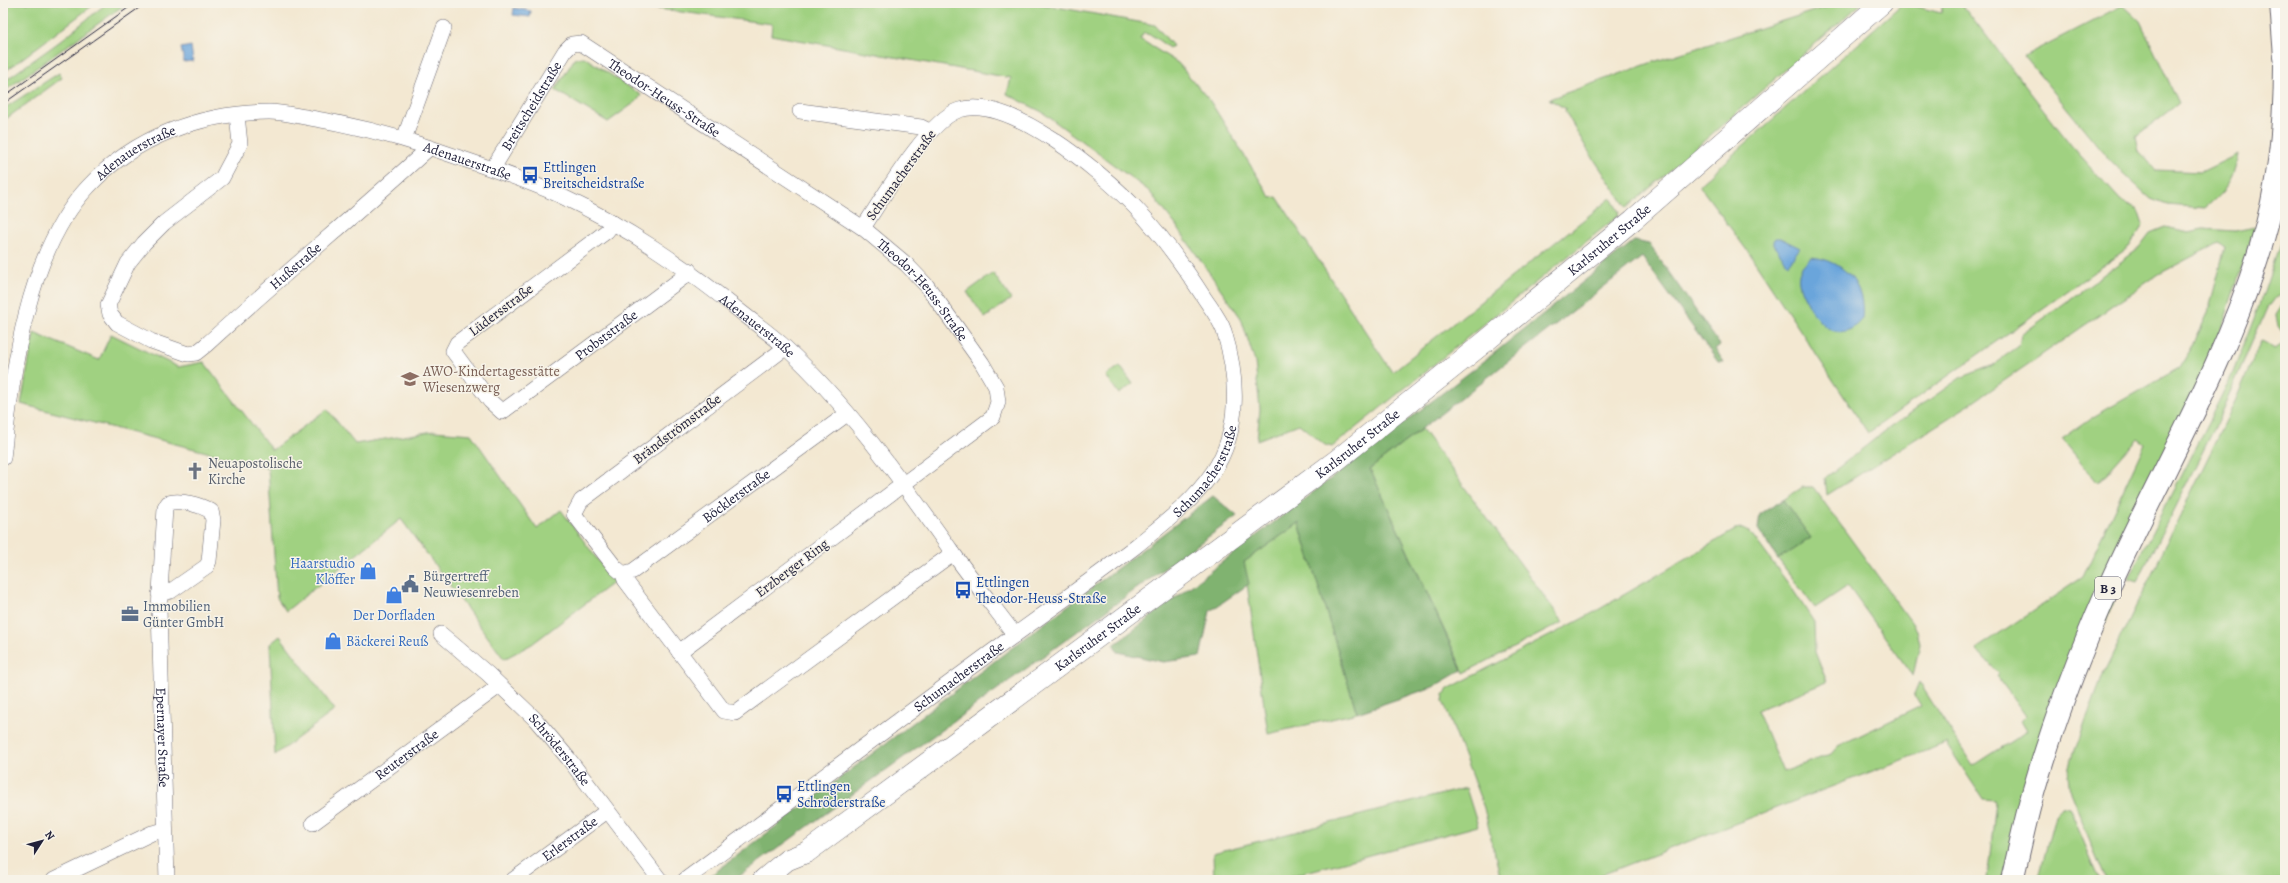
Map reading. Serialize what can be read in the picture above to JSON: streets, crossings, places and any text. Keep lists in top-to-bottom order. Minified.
{"streets":{"main road":["Karlsruher Straße","B 3"],"street":["Theodor-Heuss-Straße","Breitscheidstraße","Adenauerstraße","Schumacherstraße","Hußstraße","Lüdersstraße","Probststraße","Brändströmstraße","Böcklerstraße","Erzberger Ring","Epernayer Straße","Schröderstraße","Reuterstraße","Erlerstraße"]},"crossings":[["Theodor-Heuss-Straße","Breitscheidstraße"],["Theodor-Heuss-Straße","Adenauerstraße"],["Theodor-Heuss-Straße","Schumacherstraße"],["Theodor-Heuss-Straße","Erzberger Ring"],["Breitscheidstraße","Adenauerstraße"],["Adenauerstraße","Schumacherstraße"],["Adenauerstraße","Hußstraße"],["Adenauerstraße","Lüdersstraße"],["Adenauerstraße","Probststraße"],["Adenauerstraße","Brändströmstraße"],["Adenauerstraße","Böcklerstraße"],["Adenauerstraße","Erzberger Ring"],["Lüdersstraße","Probststraße"],["Brändströmstraße","Böcklerstraße"],["Schröderstraße","Reuterstraße"],["Schröderstraße","Erlerstraße"]],"places":{"bus stop":["Ettlingen Breitscheidstraße","Ettlingen Theodor-Heuss-Straße","Ettlingen Schröderstraße"],"school or university":["AWO-Kindertagesstätte Wiesenzwerg"],"church":["Neuapostolische Kirche"],"shop":["Haarstudio Klöffer","Der Dorfladen","Bäckerei Reuß"],"public building":["Bürgertreff Neuwiesenreben"],"office":["Immobilien Günter GmbH"]},"north":"top right"}
